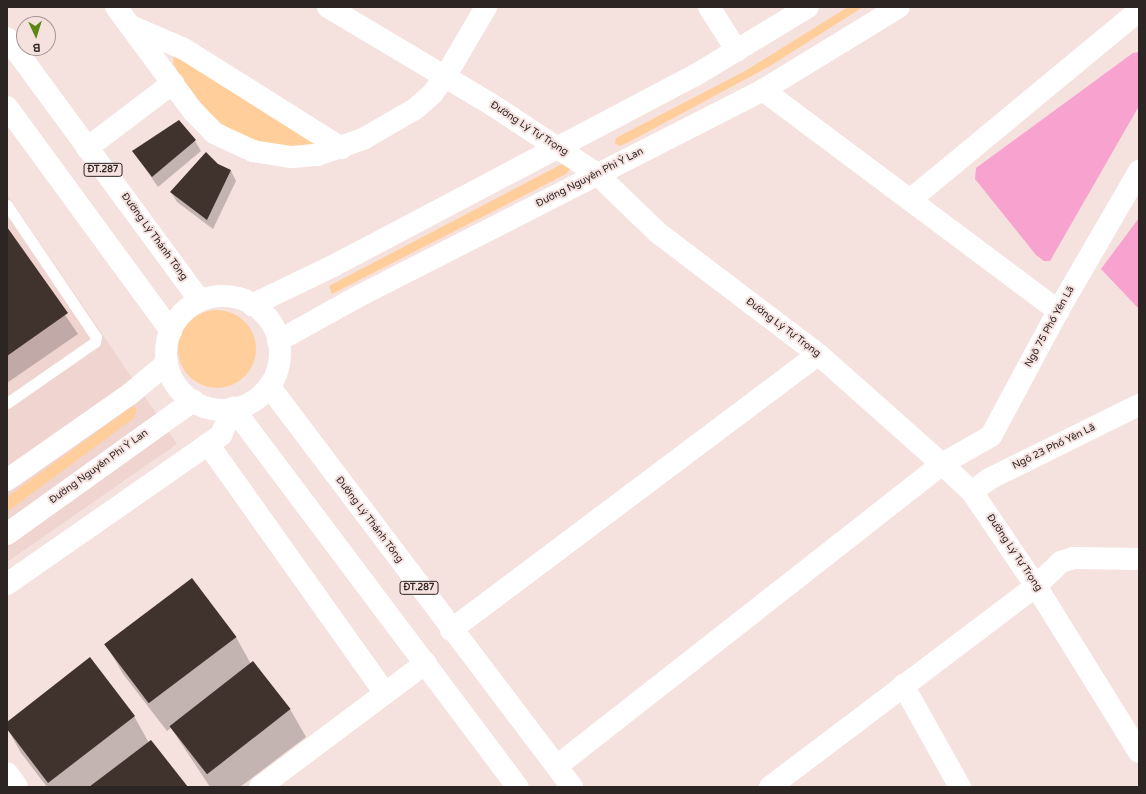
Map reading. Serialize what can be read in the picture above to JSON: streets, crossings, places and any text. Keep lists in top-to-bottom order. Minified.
{"streets":{"main road":["Đường Lý Tự Trọng","ĐT.287","Đường Nguyên Phi Ỷ Lan","Đường Lý Thánh Tông","Ngõ 75 Phố Yên Lã","Ngõ 23 Phố Yên Lã"]},"crossings":[["Đường Lý Tự Trọng","Đường Nguyên Phi Ỷ Lan"],["Đường Lý Tự Trọng","Ngõ 75 Phố Yên Lã"],["Đường Lý Tự Trọng","Ngõ 23 Phố Yên Lã"],["Đường Nguyên Phi Ỷ Lan","Đường Lý Thánh Tông"],["Đường Lý Thánh Tông","Ngõ 75 Phố Yên Lã"]],"north":"bottom"}
